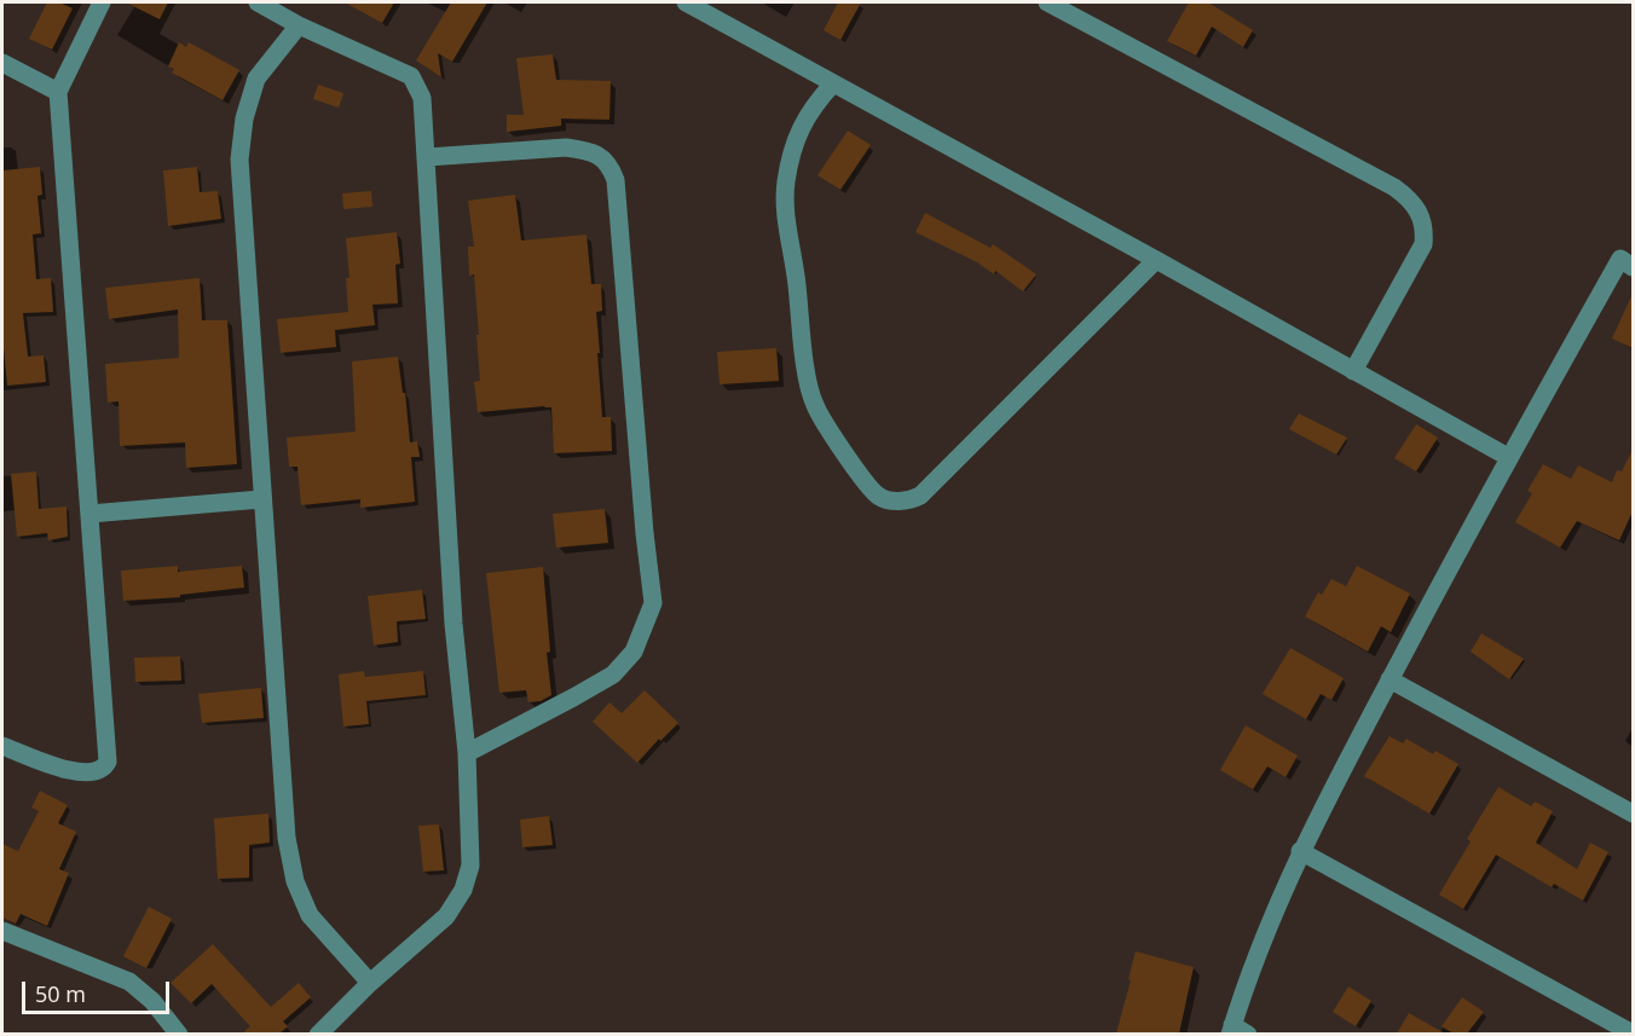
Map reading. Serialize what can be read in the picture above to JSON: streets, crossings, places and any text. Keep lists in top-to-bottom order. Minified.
{"scale_bar":"50 m"}
